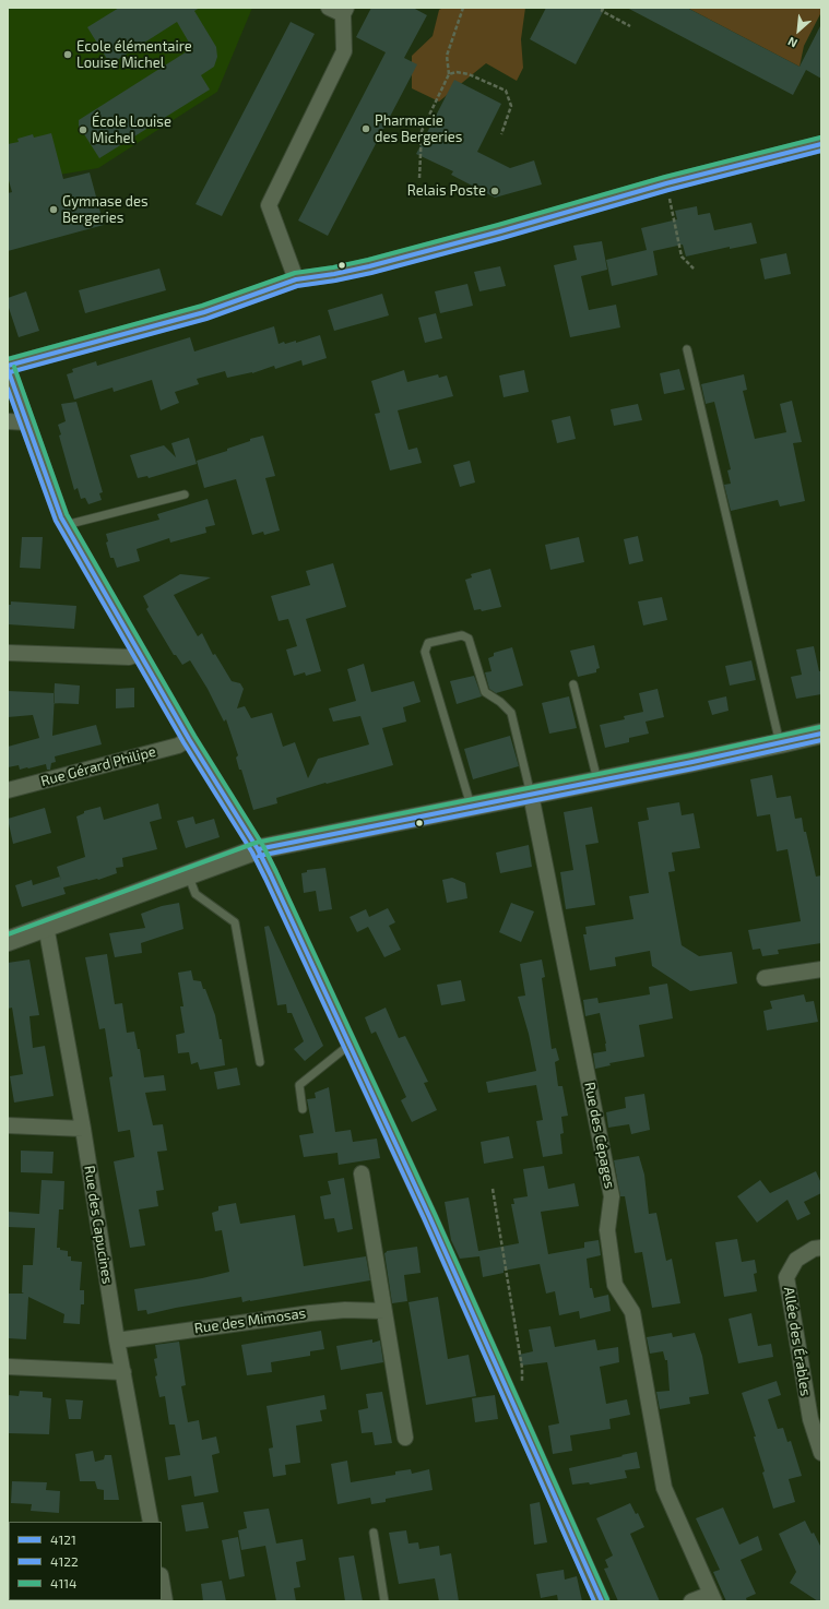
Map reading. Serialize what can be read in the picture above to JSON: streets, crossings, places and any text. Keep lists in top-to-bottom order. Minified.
{"streets":{"street":["Rue Gérard Philipe","Rue des Cépages","Rue des Capucines","Rue des Mimosas","Allée des Érables"]},"crossings":[["Rue des Capucines","Rue des Mimosas"]],"places":["Ecole élémentaire Louise Michel","Pharmacie des Bergeries","École Louise Michel","Relais Poste","Gymnase des Bergeries"],"lines":["transit line 4114","transit line 4121","transit line 4122"],"legend":["4121","4122","4114"],"north":"bottom left"}
